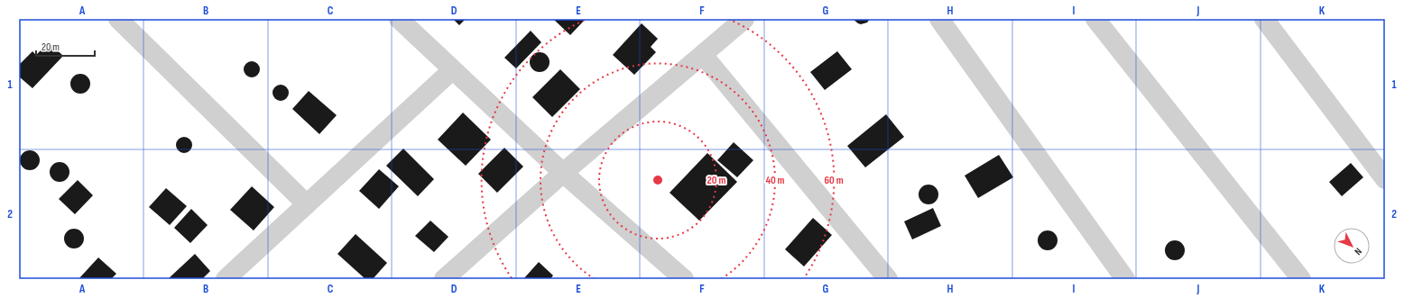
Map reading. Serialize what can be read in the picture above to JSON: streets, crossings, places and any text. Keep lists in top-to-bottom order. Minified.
{"scale_bar":"20 m","north":"bottom right","grid":{"columns":["A","B","C","D","E","F","G","H","I","J","K"],"rows":["1","2"]},"rings":["20 m","40 m","60 m"]}
